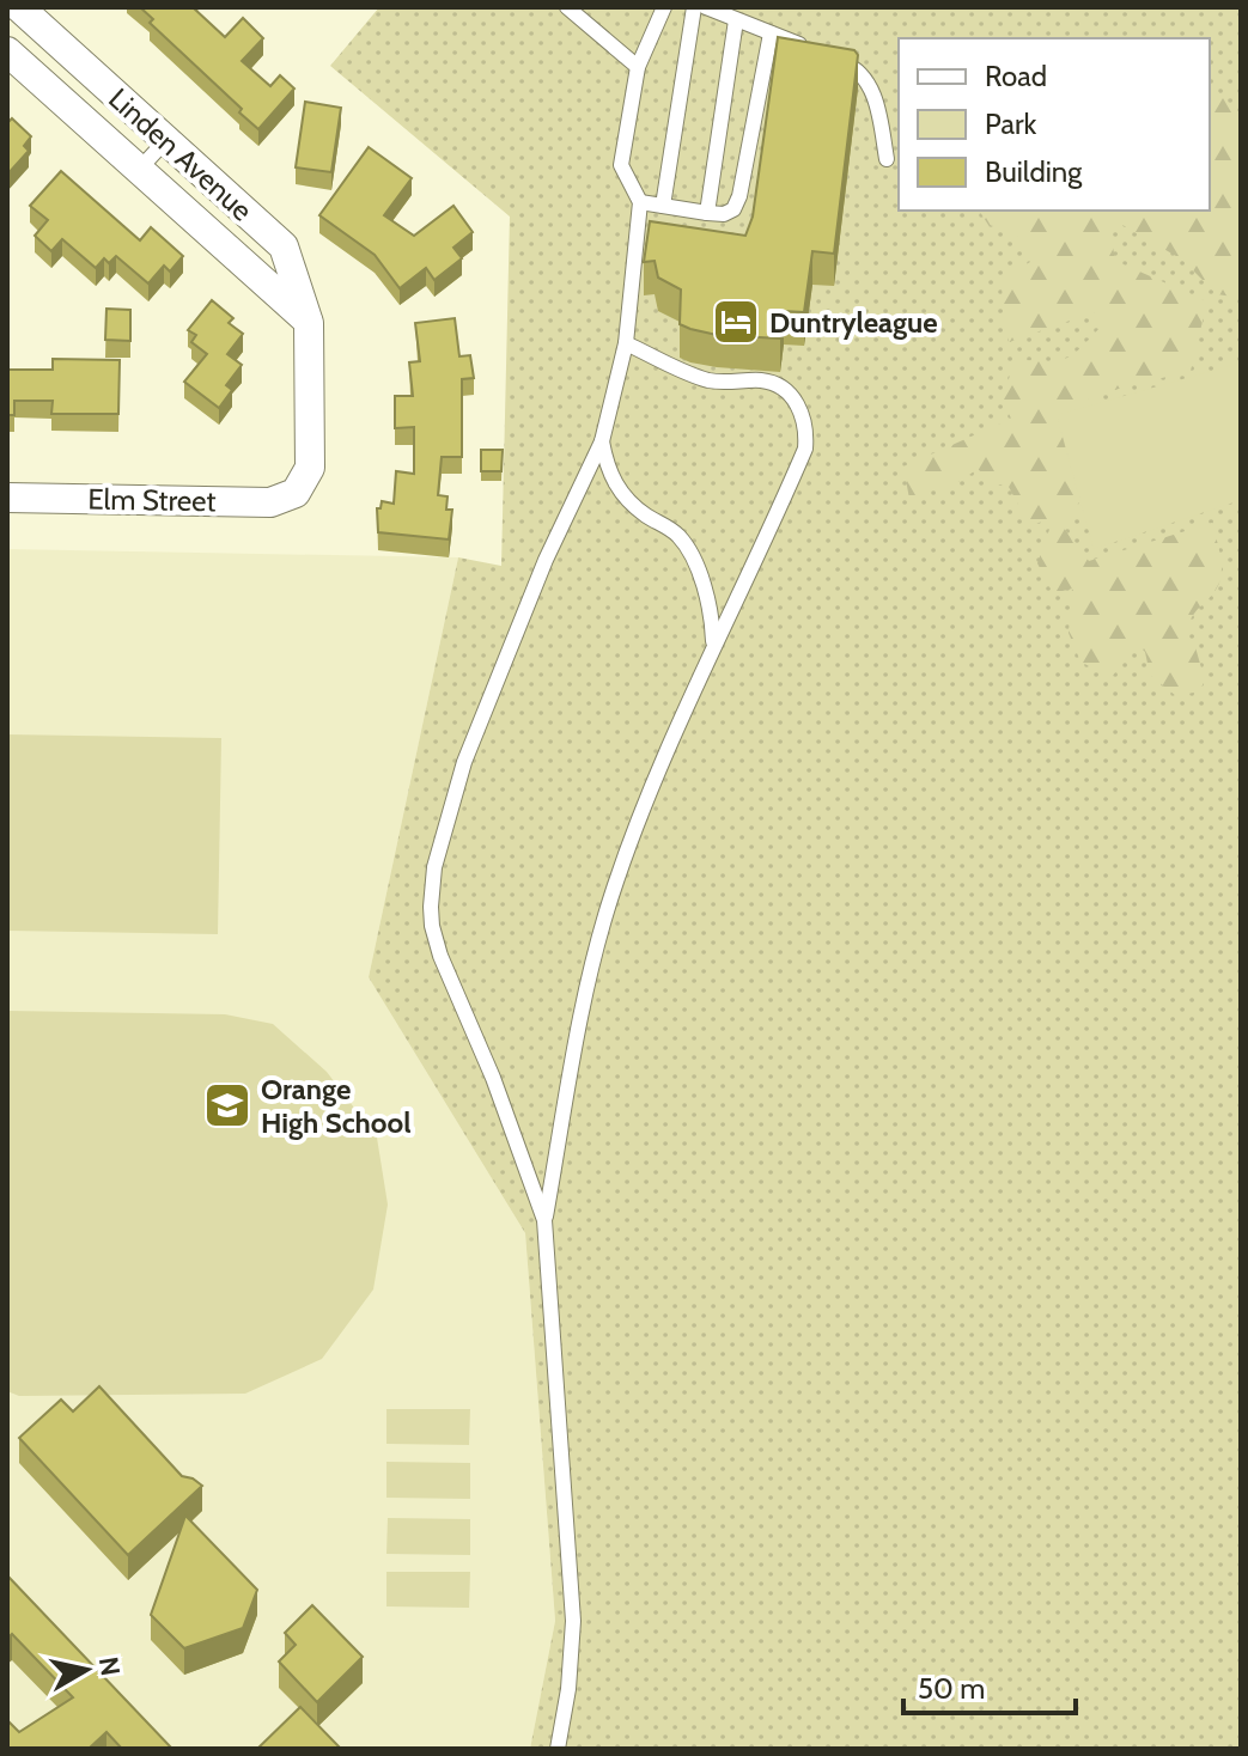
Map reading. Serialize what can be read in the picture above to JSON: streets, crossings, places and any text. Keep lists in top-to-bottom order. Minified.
{"streets":{"street":["Linden Avenue","Elm Street"]},"crossings":[["Linden Avenue","Elm Street"]],"places":{"hotel":["Duntryleague"],"school or university":["Orange High School"]},"legend":["Road","Park","Building"],"scale_bar":"50 m","north":"right"}
